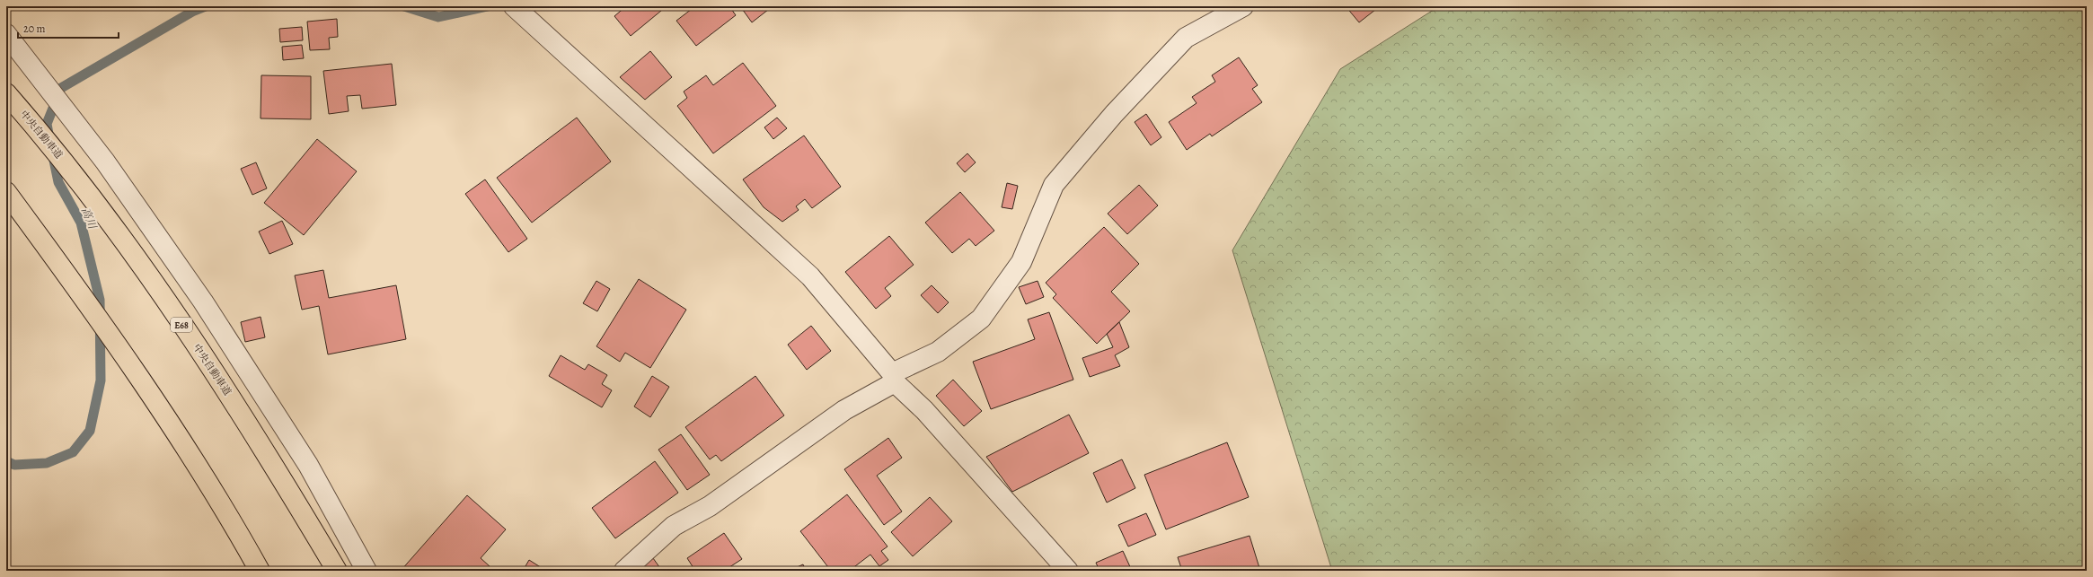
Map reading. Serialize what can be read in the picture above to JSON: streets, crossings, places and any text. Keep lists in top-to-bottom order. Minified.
{"streets":{"highway":["中央自動車道","E68"]},"water":["高川"],"scale_bar":"20 m"}
